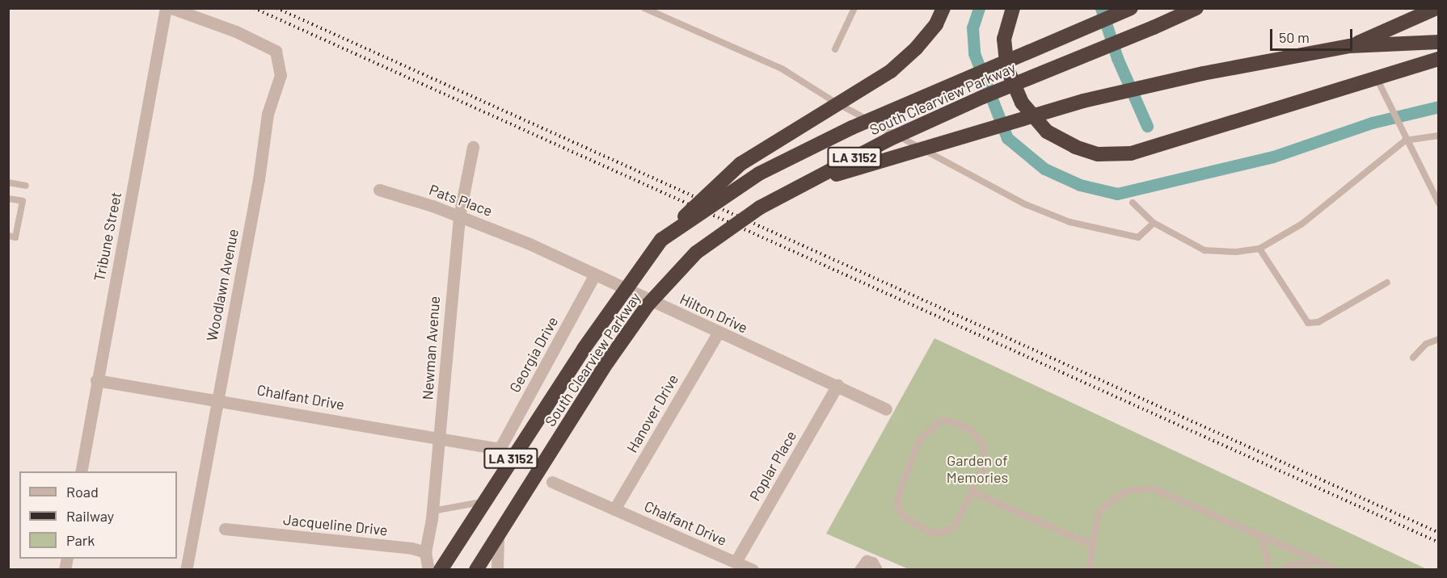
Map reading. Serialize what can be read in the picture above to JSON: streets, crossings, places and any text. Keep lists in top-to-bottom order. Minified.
{"streets":{"highway":["South Clearview Parkway","LA 3152"],"street":["Pats Place","Tribune Street","Woodlawn Avenue","Hilton Drive","Newman Avenue","Georgia Drive","Chalfant Drive","Hanover Drive","Poplar Place","Jacqueline Drive"]},"crossings":[["South Clearview Parkway","LA 3152"],["Pats Place","Hilton Drive"],["Pats Place","Newman Avenue"],["Tribune Street","Woodlawn Avenue"],["Tribune Street","Chalfant Drive"],["Woodlawn Avenue","Chalfant Drive"],["Hilton Drive","Georgia Drive"],["Hilton Drive","Hanover Drive"],["Hilton Drive","Poplar Place"],["Newman Avenue","Chalfant Drive"],["Newman Avenue","Jacqueline Drive"],["Georgia Drive","Chalfant Drive"],["Chalfant Drive","Hanover Drive"],["Chalfant Drive","Poplar Place"]],"parks":["Garden of Memories"],"legend":["Road","Railway","Park"],"scale_bar":"50 m"}
